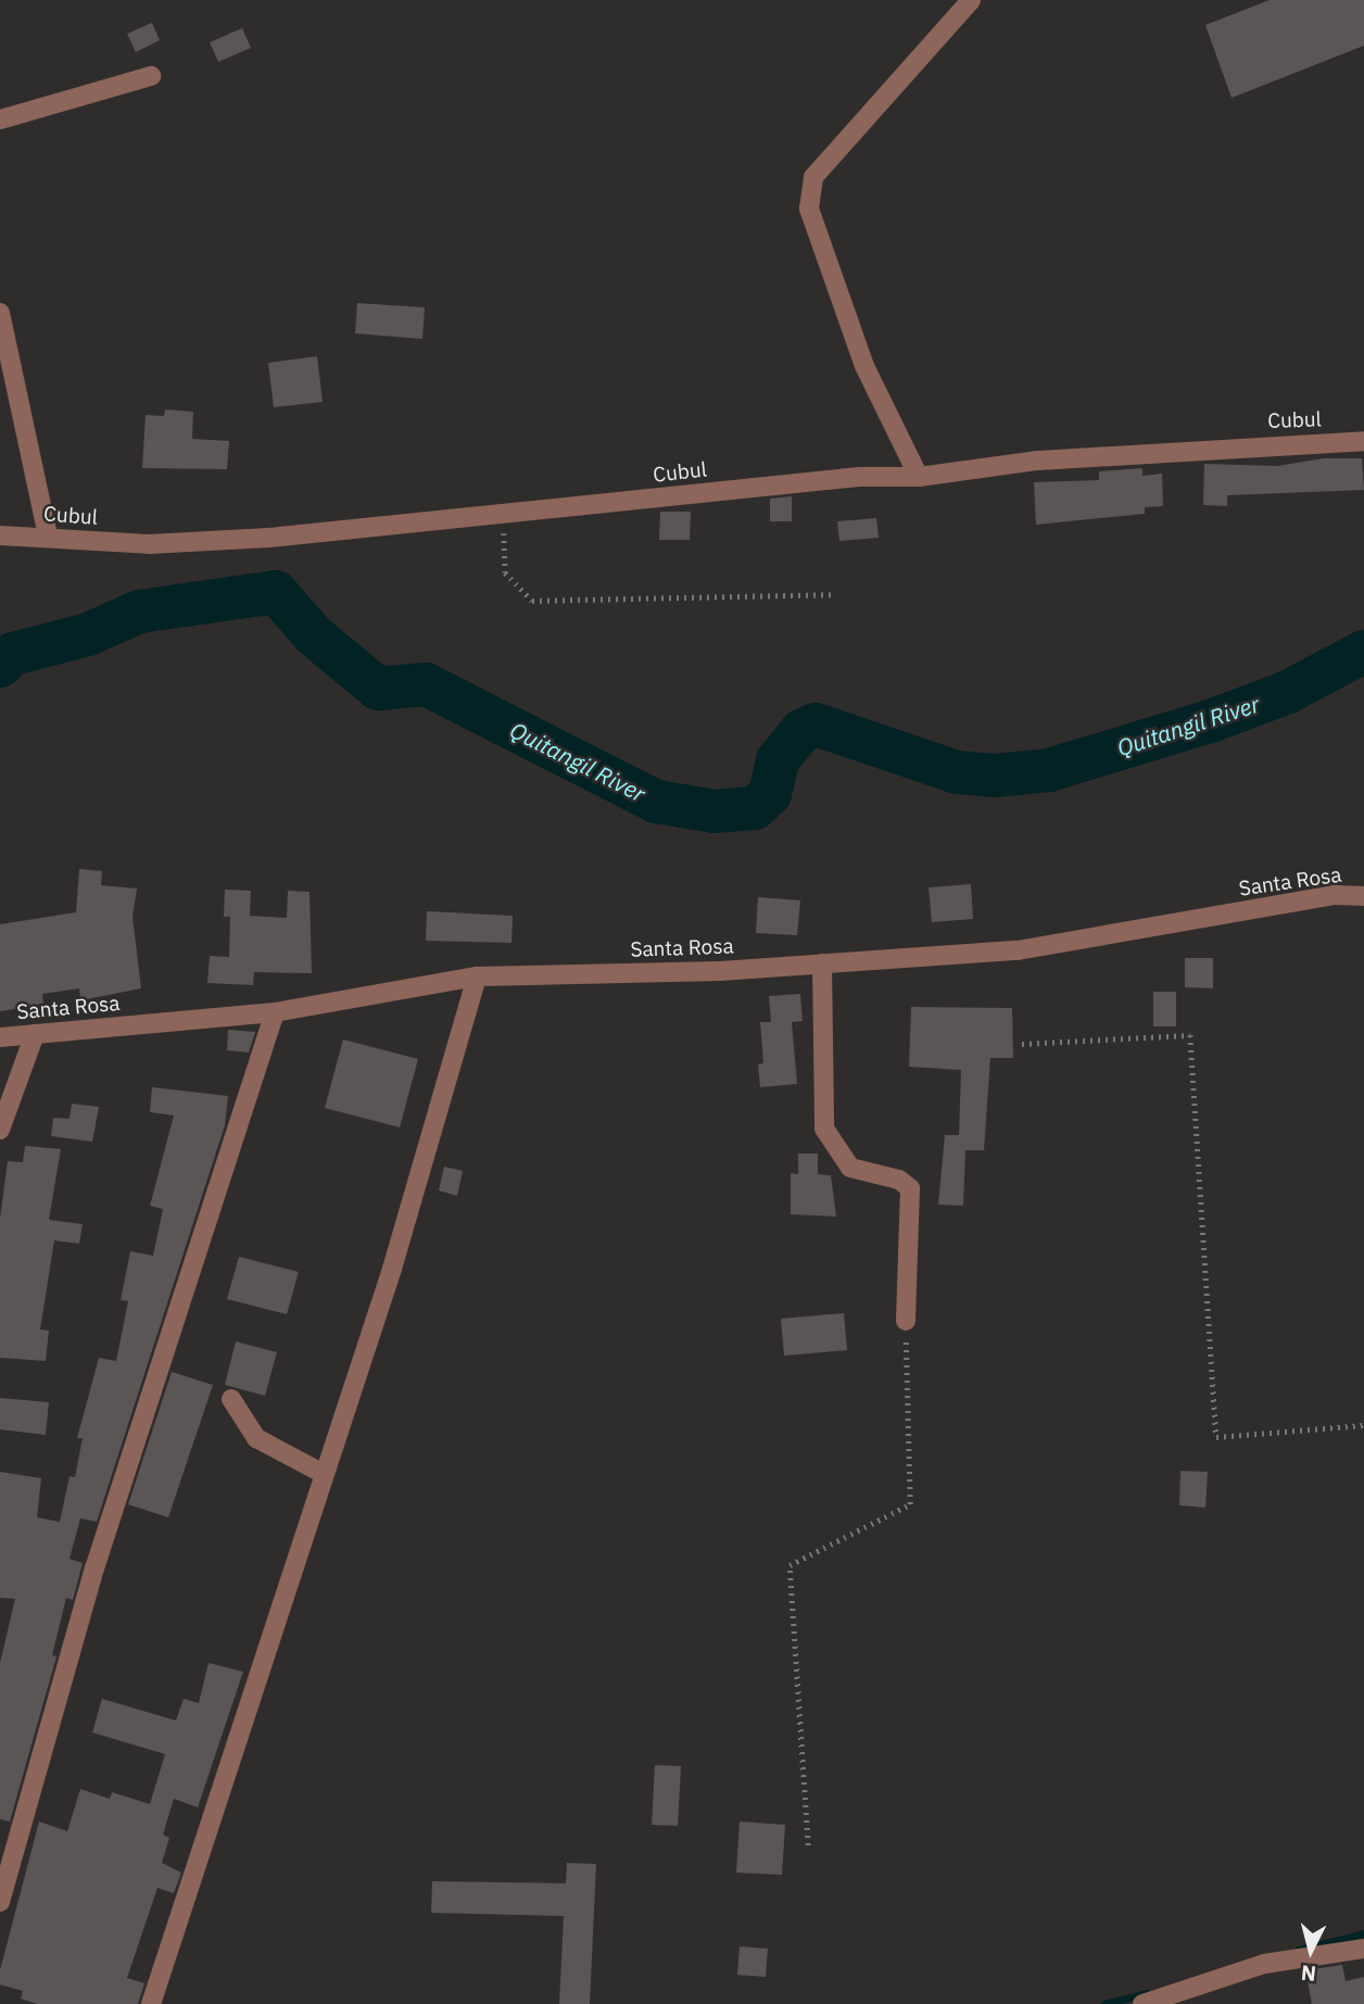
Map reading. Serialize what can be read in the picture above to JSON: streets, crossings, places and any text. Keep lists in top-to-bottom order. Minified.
{"streets":{"street":["Cubul","Santa Rosa"]},"water":["Quitangil River"],"north":"bottom"}
